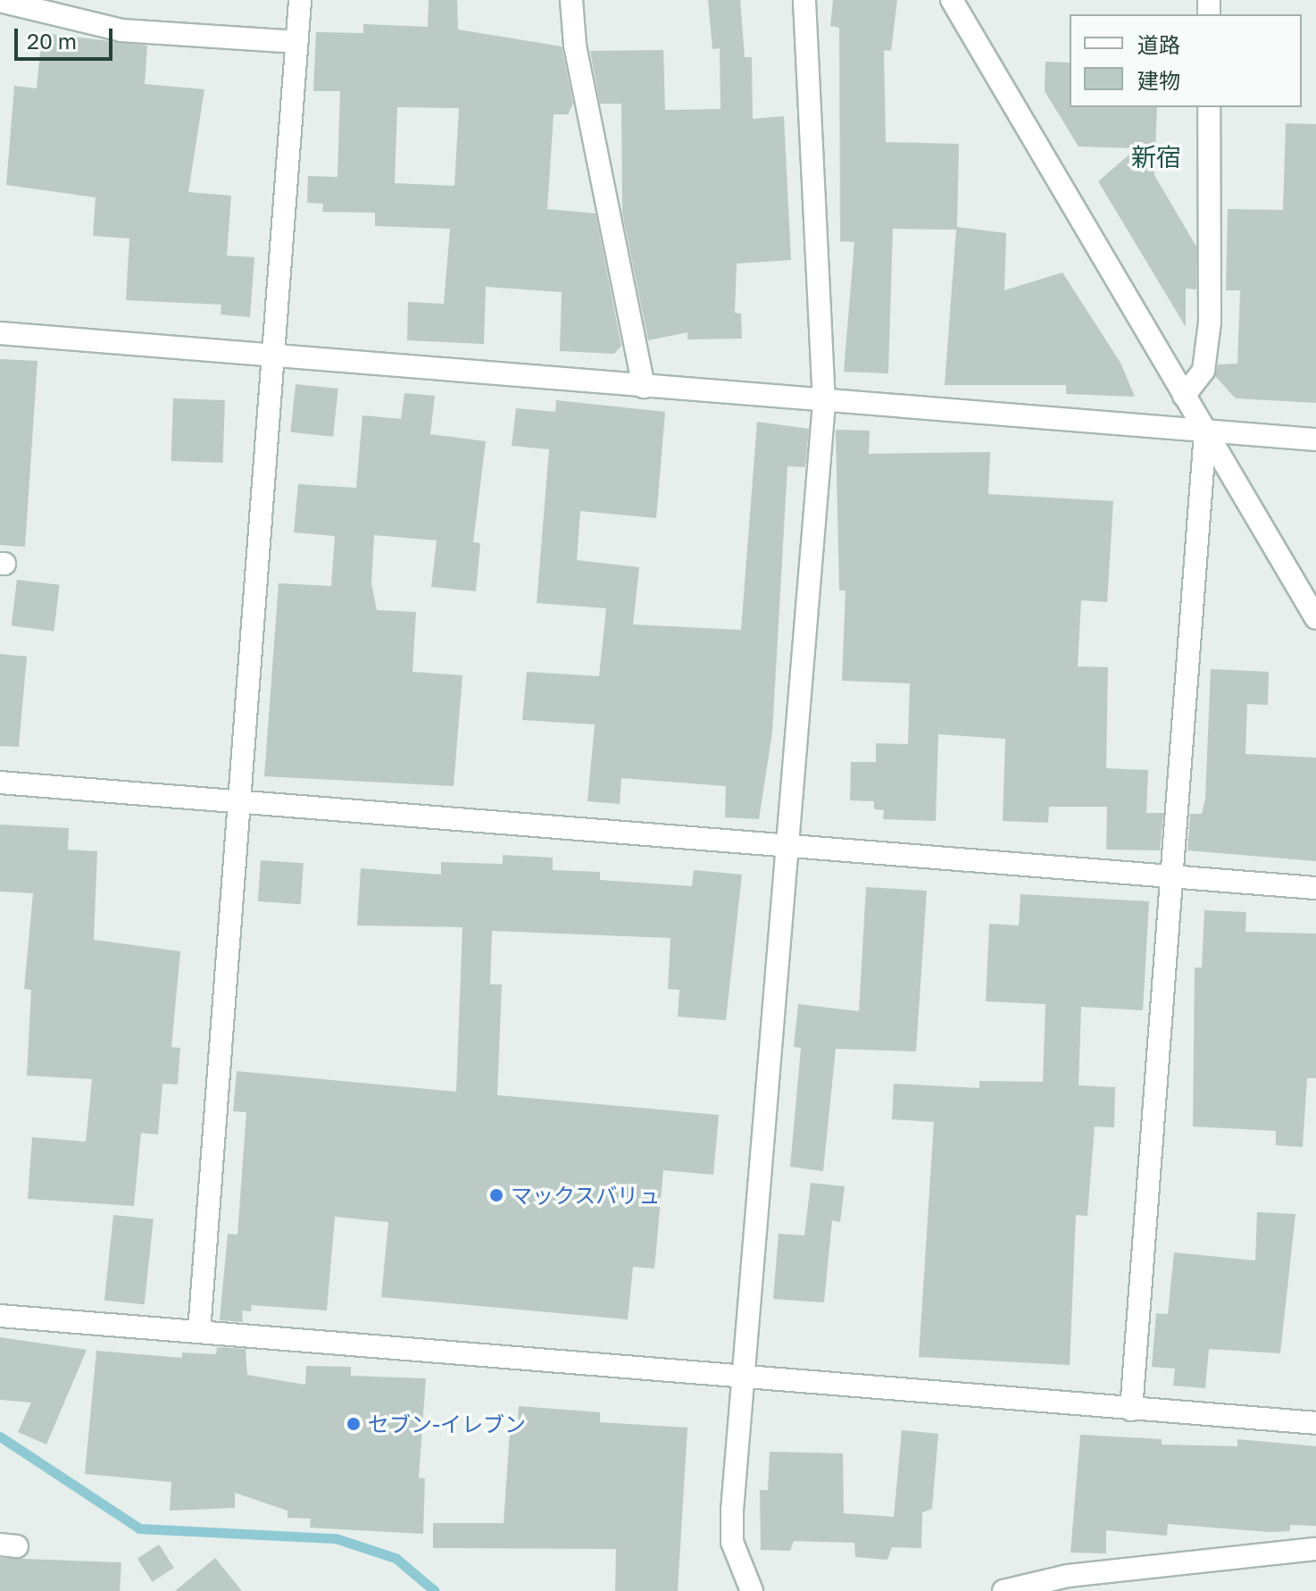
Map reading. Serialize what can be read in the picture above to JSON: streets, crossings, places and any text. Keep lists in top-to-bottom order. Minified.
{"districts":["新宿"],"places":["マックスバリュ","セブン-イレブン"],"legend":["道路","建物"],"scale_bar":"20 m"}
